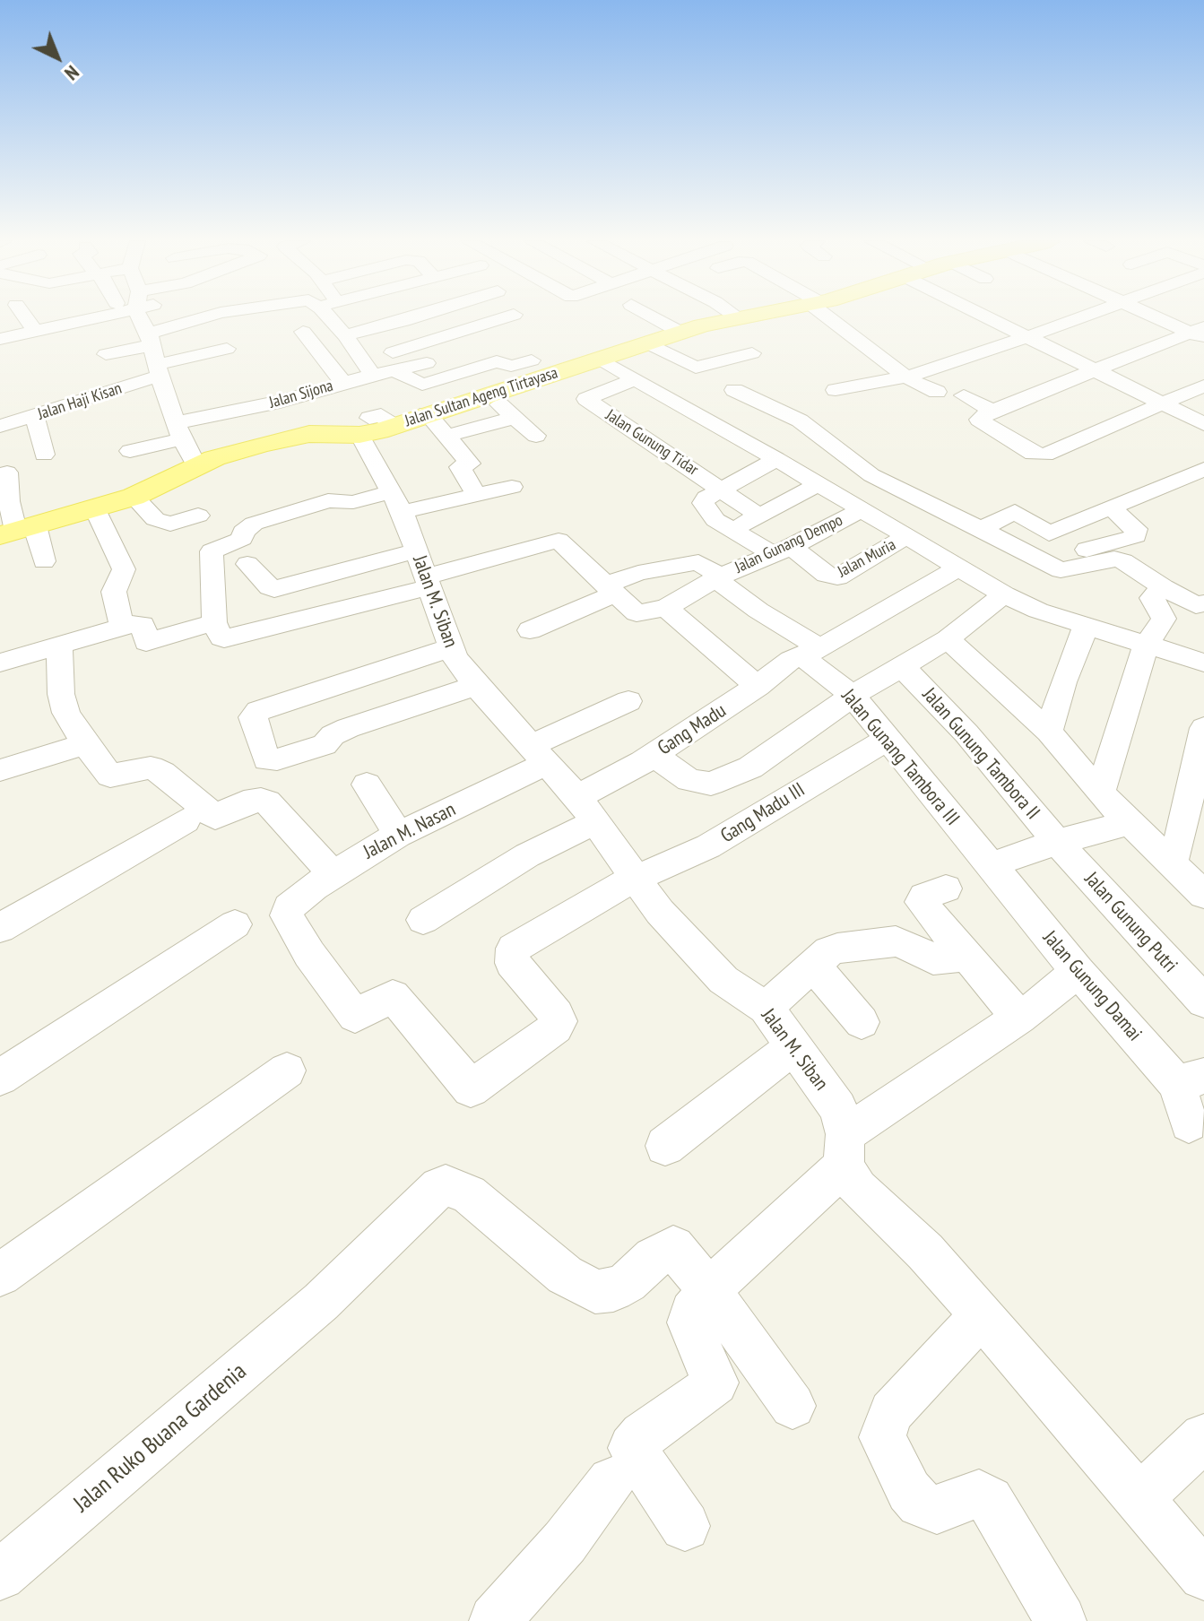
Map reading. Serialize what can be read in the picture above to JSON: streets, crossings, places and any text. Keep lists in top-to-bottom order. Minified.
{"streets":{"main road":["Jalan Sultan Ageng Tirtayasa"],"street":["Jalan Sijona","Jalan Haji Kisan","Jalan Gunung Tidar","Jalan Gunang Dempo","Jalan Muria","Jalan M. Siban","Gang Madu","Jalan Gunung Tambora II","Jalan Gunang Tambora III","Gang Madu III","Jalan M. Nasan","Jalan Gunung Putri","Jalan Gunung Damai","Jalan Ruko Buana Gardenia"]},"crossings":[["Jalan Sultan Ageng Tirtayasa","Jalan M. Siban"],["Jalan Gunang Dempo","Jalan Muria"],["Jalan Gunang Dempo","Jalan Gunang Tambora III"],["Jalan M. Siban","Gang Madu"],["Jalan M. Siban","Gang Madu III"],["Jalan M. Siban","Jalan M. Nasan"],["Gang Madu","Jalan Gunang Tambora III"],["Jalan Gunung Tambora II","Jalan Gunung Putri"],["Jalan Gunang Tambora III","Gang Madu III"],["Jalan Gunang Tambora III","Jalan Gunung Damai"],["Gang Madu III","Jalan M. Nasan"]],"north":"bottom right"}
